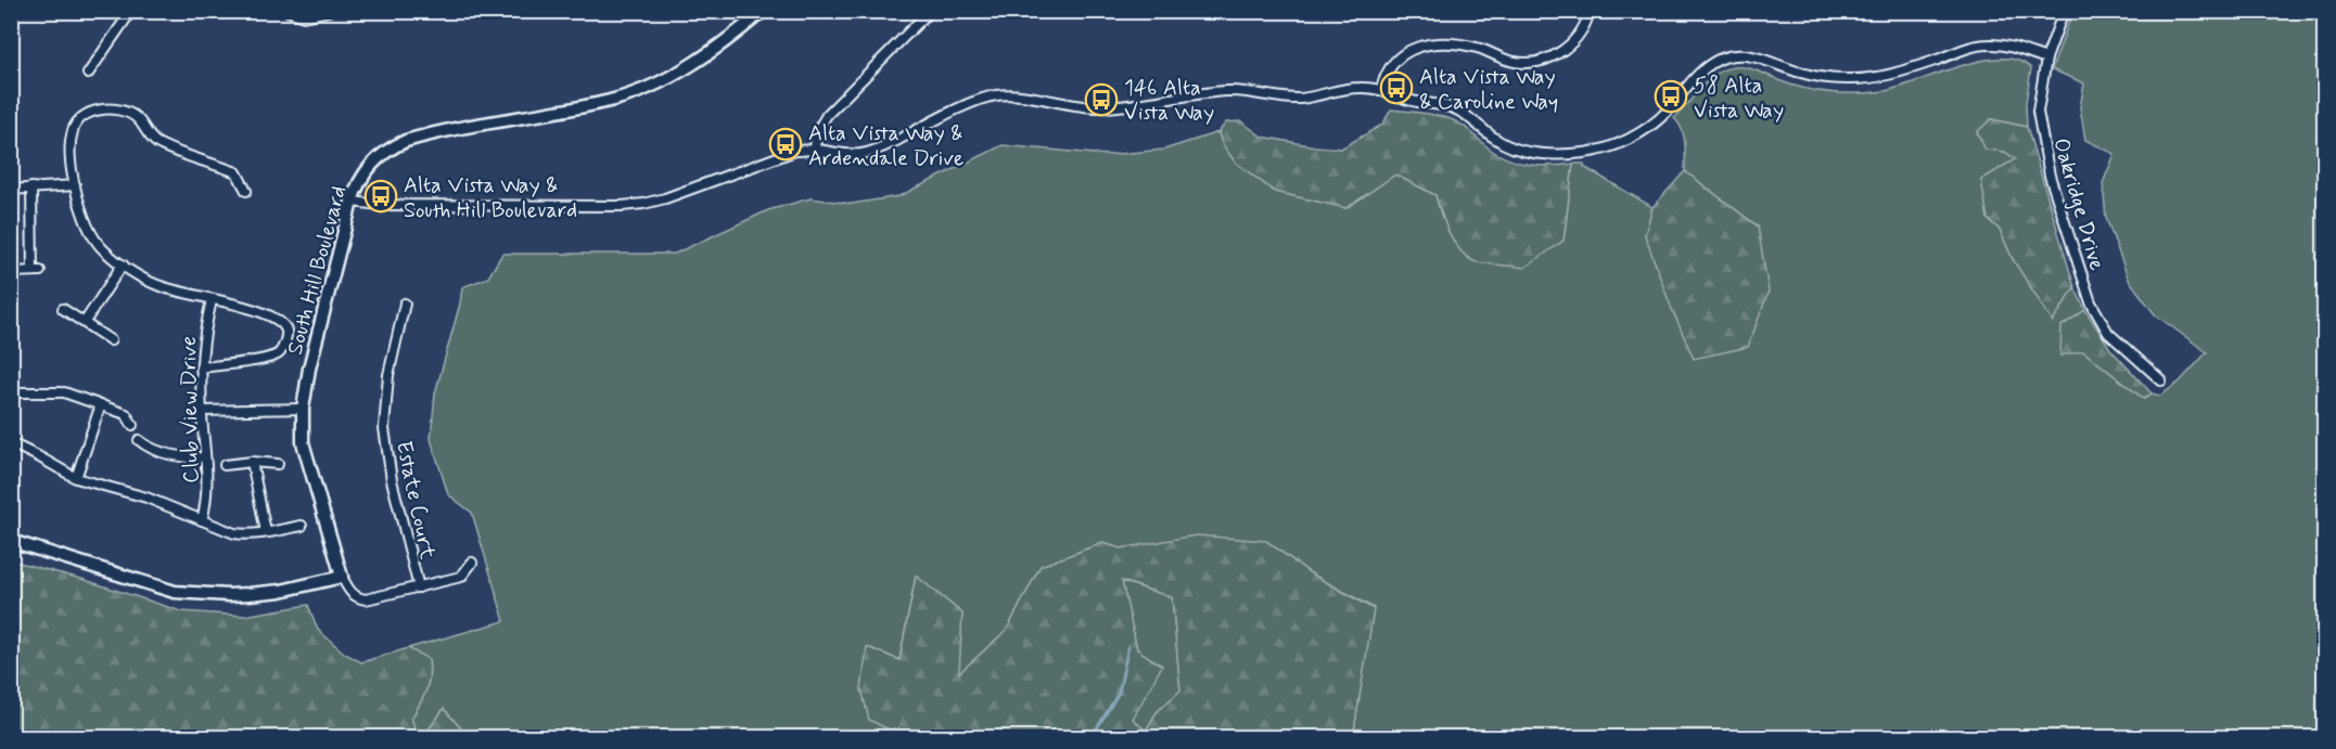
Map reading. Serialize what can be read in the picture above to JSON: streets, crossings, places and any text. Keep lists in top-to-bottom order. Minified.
{"streets":{"street":["Oakridge Drive","South Hill Boulevard","Club View Drive","Estate Court"]},"places":{"bus stop":["Alta Vista Way & Caroline Way","58 Alta Vista Way","146 Alta Vista Way","Alta Vista Way & Ardendale Drive","Alta Vista Way & South Hill Boulevard"]}}
